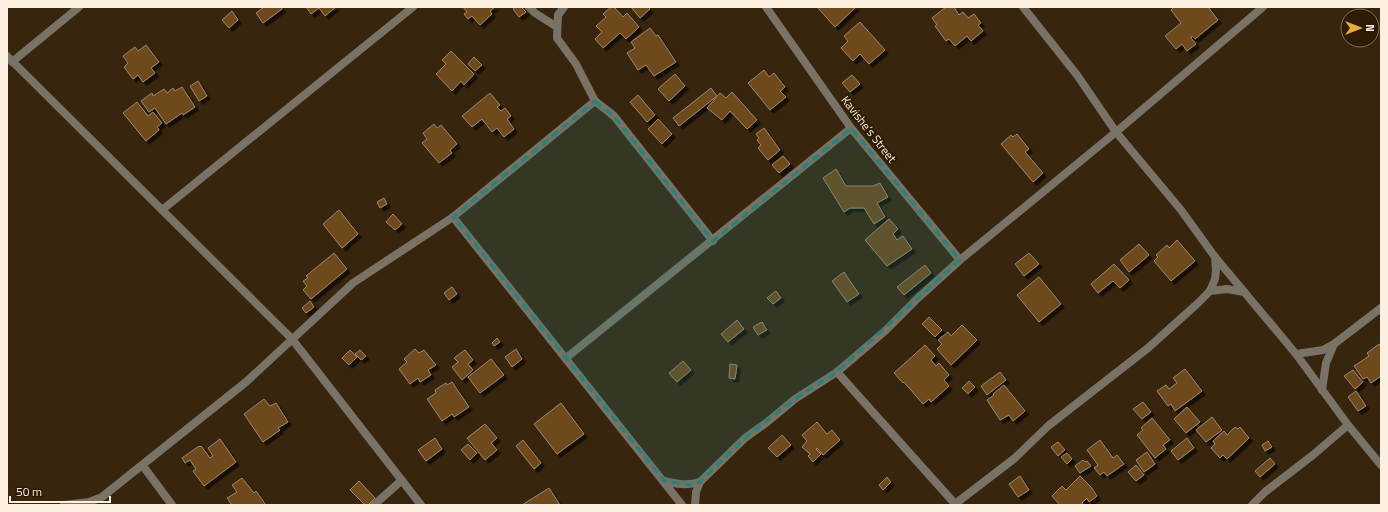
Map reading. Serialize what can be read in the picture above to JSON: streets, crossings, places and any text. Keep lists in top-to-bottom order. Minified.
{"streets":{"street":["Kavishe’s Street"]},"scale_bar":"50 m","north":"right"}
